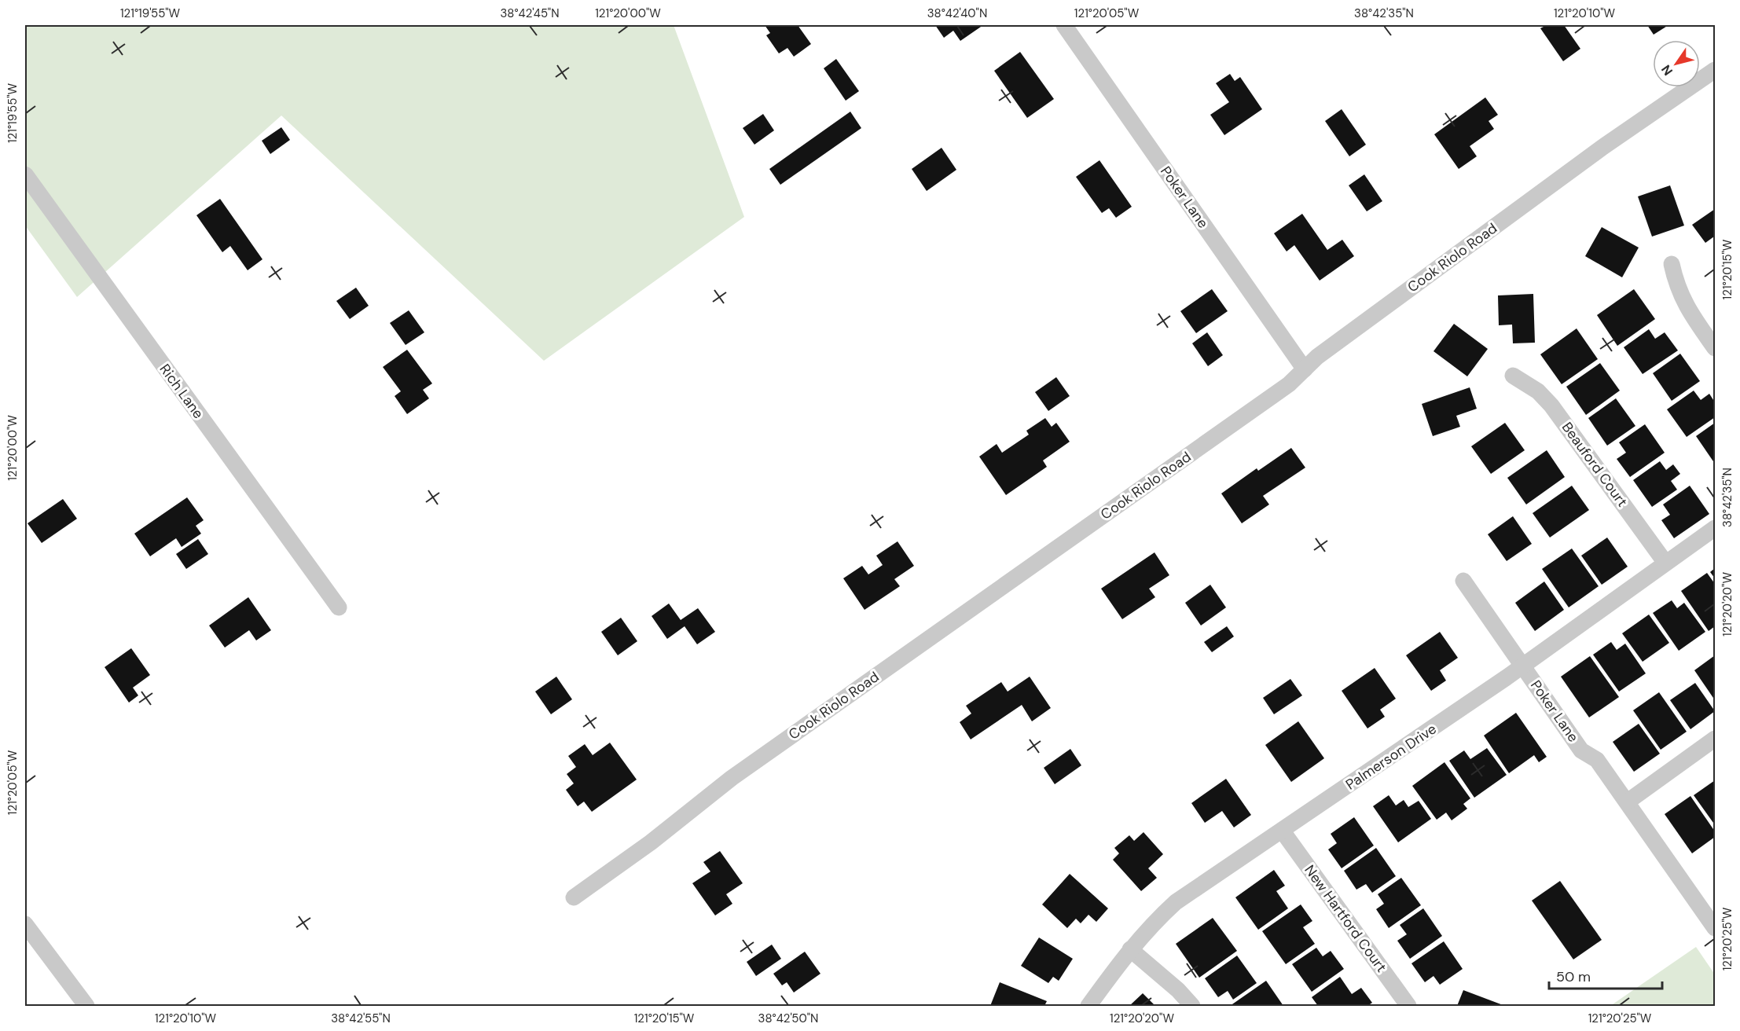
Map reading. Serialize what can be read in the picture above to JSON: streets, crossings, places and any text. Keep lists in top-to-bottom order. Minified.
{"streets":{"street":["Poker Lane","Cook Riolo Road","Rich Lane","Beauford Court","Palmerson Drive","New Hartford Court"]},"crossings":[["Poker Lane","Cook Riolo Road"],["Poker Lane","Palmerson Drive"],["Beauford Court","Palmerson Drive"],["Palmerson Drive","New Hartford Court"]],"scale_bar":"50 m","north":"bottom left","coordinates":["121°19'55\"W","38°42'45\"N","121°20'00\"W","38°42'40\"N","121°20'05\"W","38°42'35\"N","121°20'10\"W","121°20'15\"W","121°20'20\"W","121°20'25\"W","38°42'55\"N","38°42'50\"N"]}
